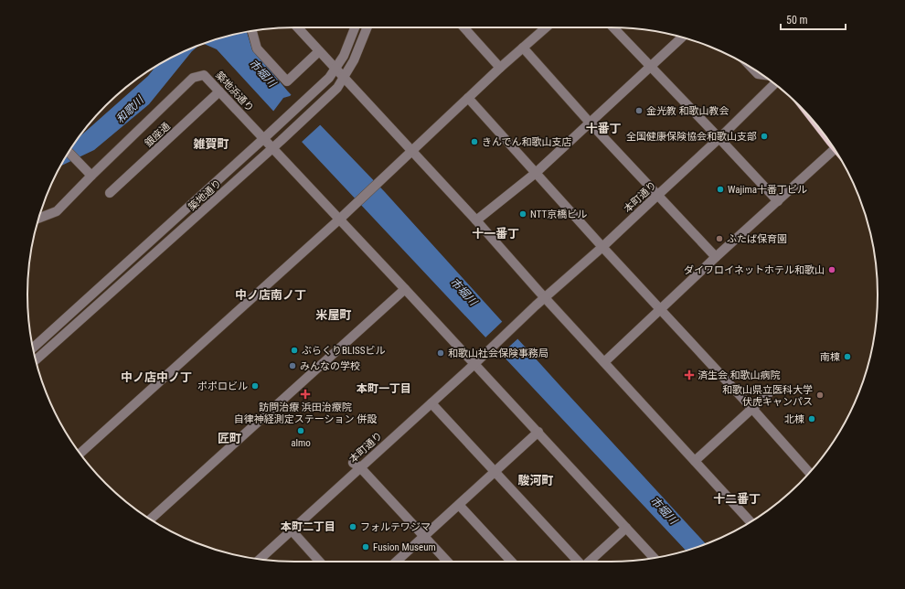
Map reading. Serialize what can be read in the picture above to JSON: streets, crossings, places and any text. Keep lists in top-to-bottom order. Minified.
{"streets":{"street":["築地浜通り","銀座通","築地通り","本町通り"]},"crossings":[["築地浜通り","銀座通"],["築地浜通り","築地通り"],["築地浜通り","本町通り"]],"districts":["十番丁","雑賀町","十一番丁","中ノ店南ノ丁","米屋町","中ノ店中ノ丁","本町一丁目","匠町","駿河町","十二番丁","本町二丁目"],"water":["市堀川","和歌川"],"places":{"other":["金光教 和歌山教会","全国健康保険協会和歌山支部","きんでん和歌山支店","Wajima十番丁ビル","NTT京橋ビル","ふたば保育園","ダイワロイネットホテル和歌山","ぶらくりBLISSビル","和歌山社会保険事務局","南棟","みんなの学校","ポポロビル","和歌山県立医科大学 伏虎キャンパス","北棟","almo","フォルテワジマ","Fusion Museum"],"health":["済生会 和歌山病院","訪問治療 浜田治療院 自律神経測定ステーション 併設"]},"scale_bar":"50 m"}
